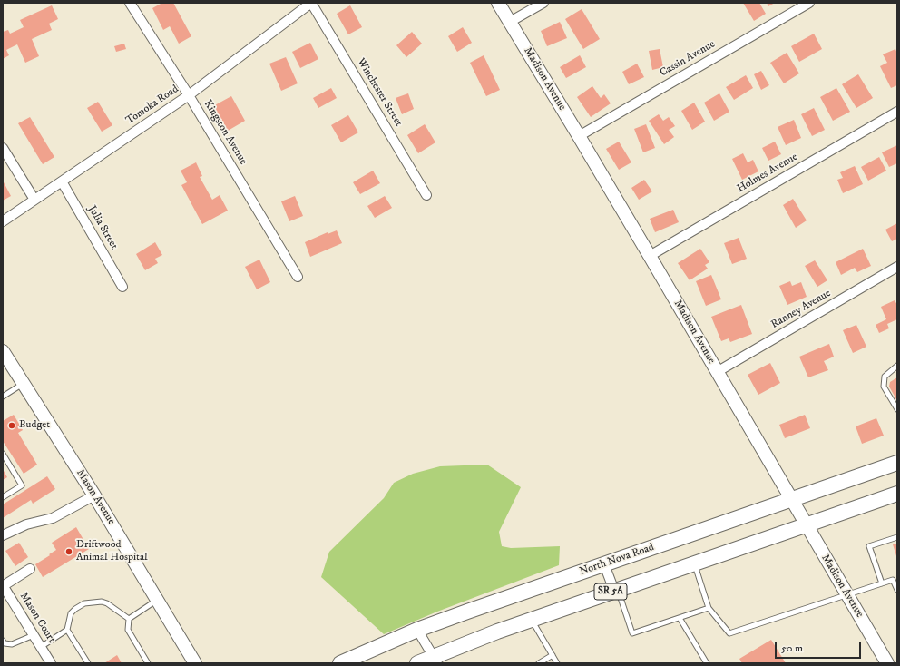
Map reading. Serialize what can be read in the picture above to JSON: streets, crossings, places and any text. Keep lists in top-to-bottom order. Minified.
{"streets":{"main road":["North Nova Road","SR 5A"],"street":["Cassin Avenue","Madison Avenue","Winchester Street","Tomoka Road","Kingston Avenue","Holmes Avenue","Julia Street","Ranney Avenue","Mason Avenue","Mason Court"]},"crossings":[["Cassin Avenue","Madison Avenue"],["Madison Avenue","Holmes Avenue"],["Madison Avenue","Ranney Avenue"],["Madison Avenue","North Nova Road"],["Madison Avenue","SR 5A"],["Winchester Street","Tomoka Road"],["Tomoka Road","Kingston Avenue"],["Tomoka Road","Julia Street"]],"places":["Budget","Driftwood Animal Hospital"],"scale_bar":"50 m"}
